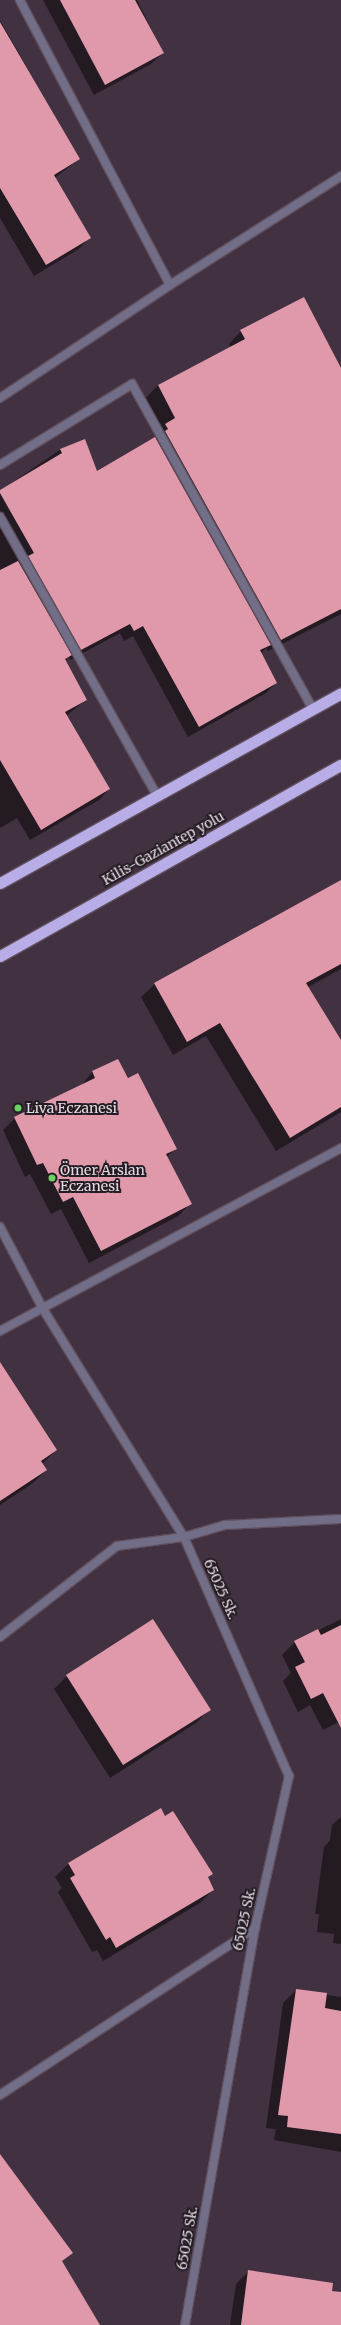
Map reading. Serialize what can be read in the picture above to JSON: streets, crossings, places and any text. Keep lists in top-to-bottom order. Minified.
{"streets":{"highway":["Kilis-Gaziantep yolu"],"street":["65025 Sk."]},"places":["Liva Eczanesi","Ömer Arslan Eczanesi"]}
